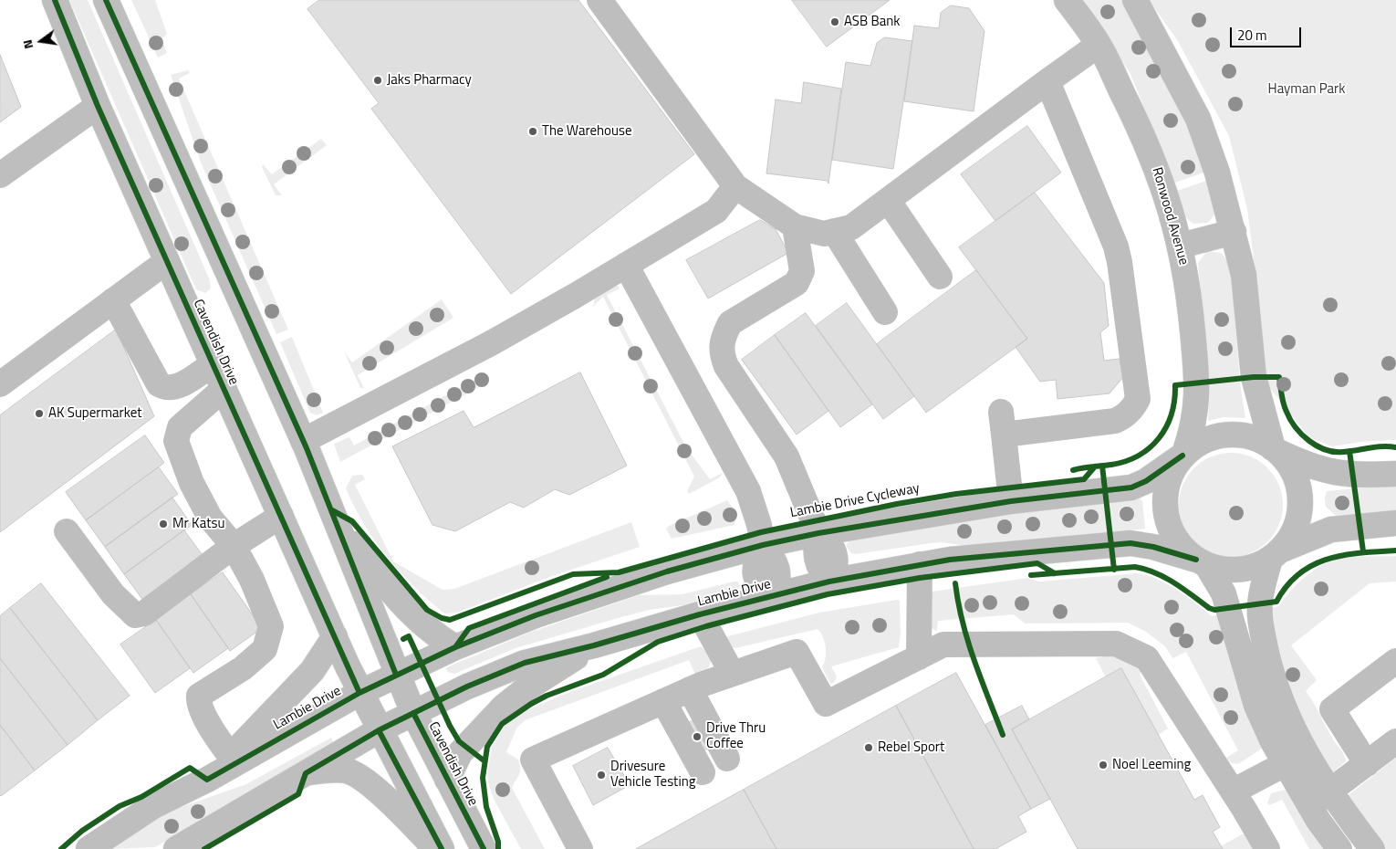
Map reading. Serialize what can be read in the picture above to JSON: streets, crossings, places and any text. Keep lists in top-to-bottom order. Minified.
{"streets":{"main road":["Ronwood Avenue","Cavendish Drive","Lambie Drive"],"cycle path":["Lambie Drive Cycleway"]},"crossings":[["Ronwood Avenue","Lambie Drive"],["Cavendish Drive","Lambie Drive"]],"parks":["Hayman Park"],"places":["ASB Bank","Jaks Pharmacy","The Warehouse","AK Supermarket","Mr Katsu","Drive Thru Coffee","Rebel Sport","Noel Leeming","Drivesure Vehicle Testing"],"scale_bar":"20 m","north":"left"}
